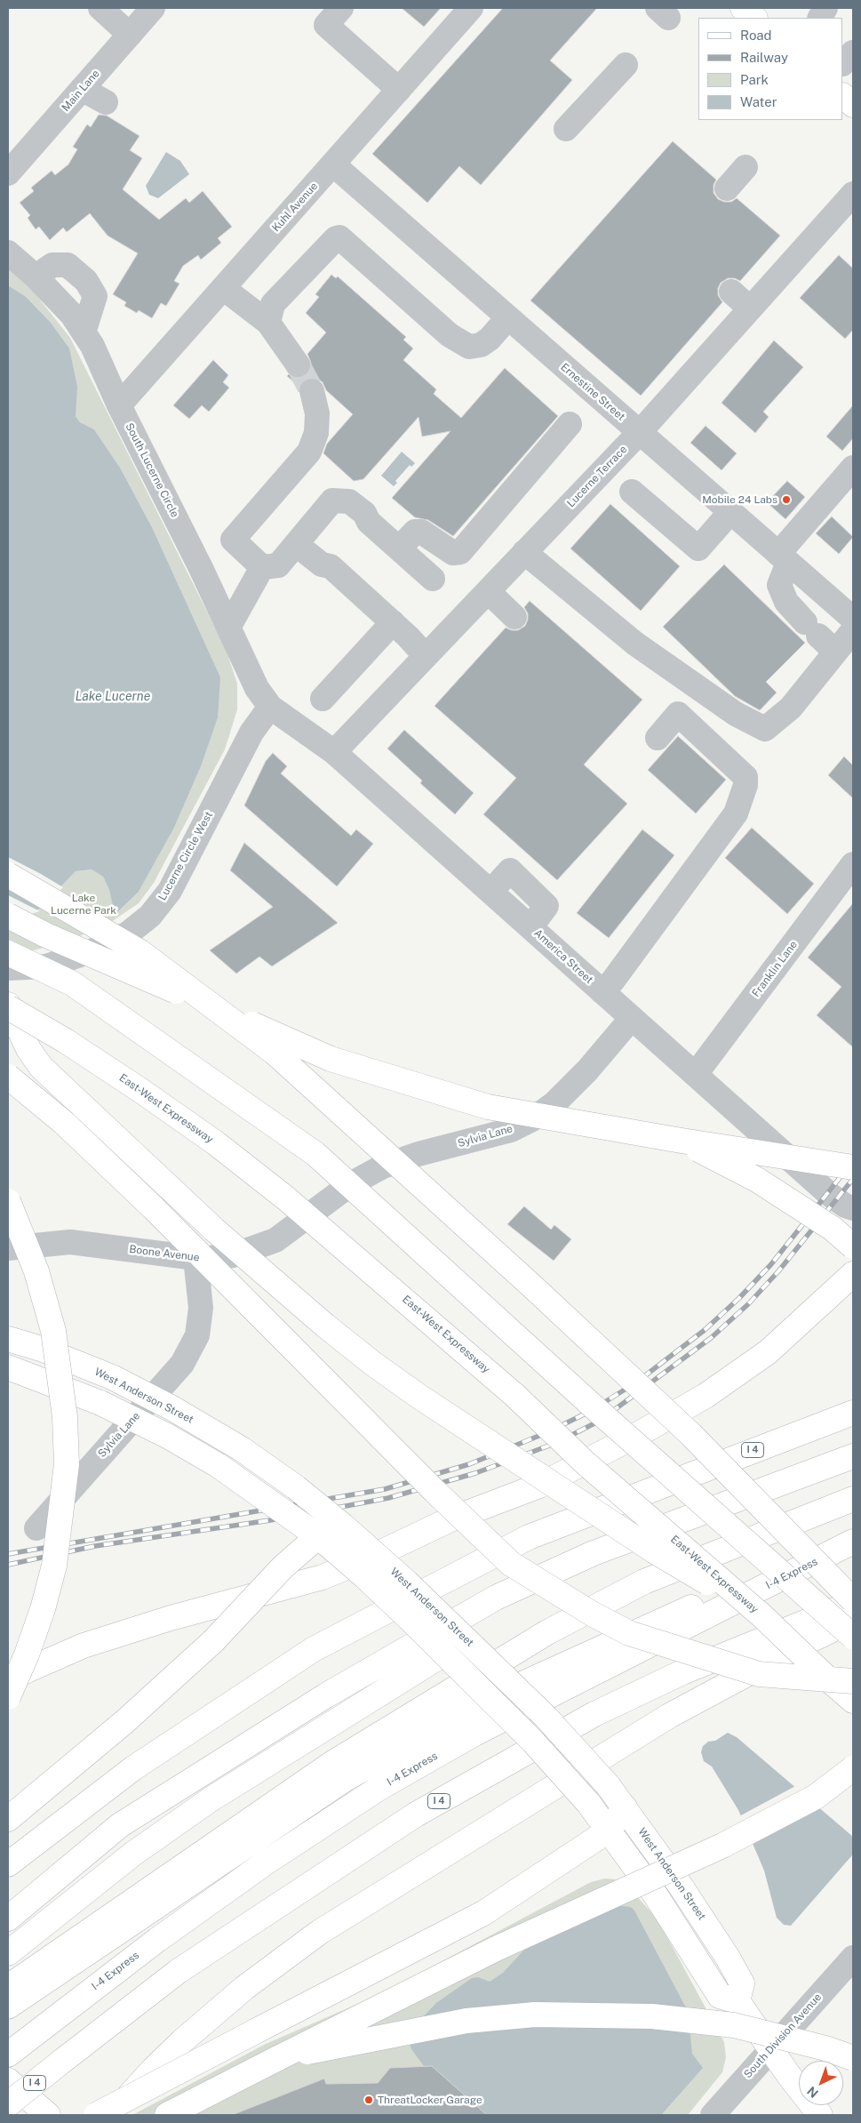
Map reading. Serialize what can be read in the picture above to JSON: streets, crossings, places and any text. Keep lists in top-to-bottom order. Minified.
{"streets":{"main road":["East-West Expressway","West Anderson Street","I 4","I-4 Express"],"street":["Main Lane","Kuhl Avenue","Ernestine Street","South Lucerne Circle","Lucerne Terrace","Lucerne Circle West","America Street","Franklin Lane","Sylvia Lane","Boone Avenue","South Division Avenue"]},"crossings":[["Kuhl Avenue","Ernestine Street"],["Kuhl Avenue","South Lucerne Circle"],["Ernestine Street","Lucerne Terrace"],["South Lucerne Circle","Lucerne Circle West"],["South Lucerne Circle","America Street"],["Lucerne Terrace","America Street"],["Lucerne Circle West","America Street"],["America Street","Franklin Lane"],["America Street","Sylvia Lane"],["Sylvia Lane","Boone Avenue"]],"water":["Lake Lucerne"],"parks":["Lake Lucerne Park"],"places":["Mobile 24 Labs","ThreatLocker Garage"],"legend":["Road","Railway","Park","Water"],"north":"bottom left"}
